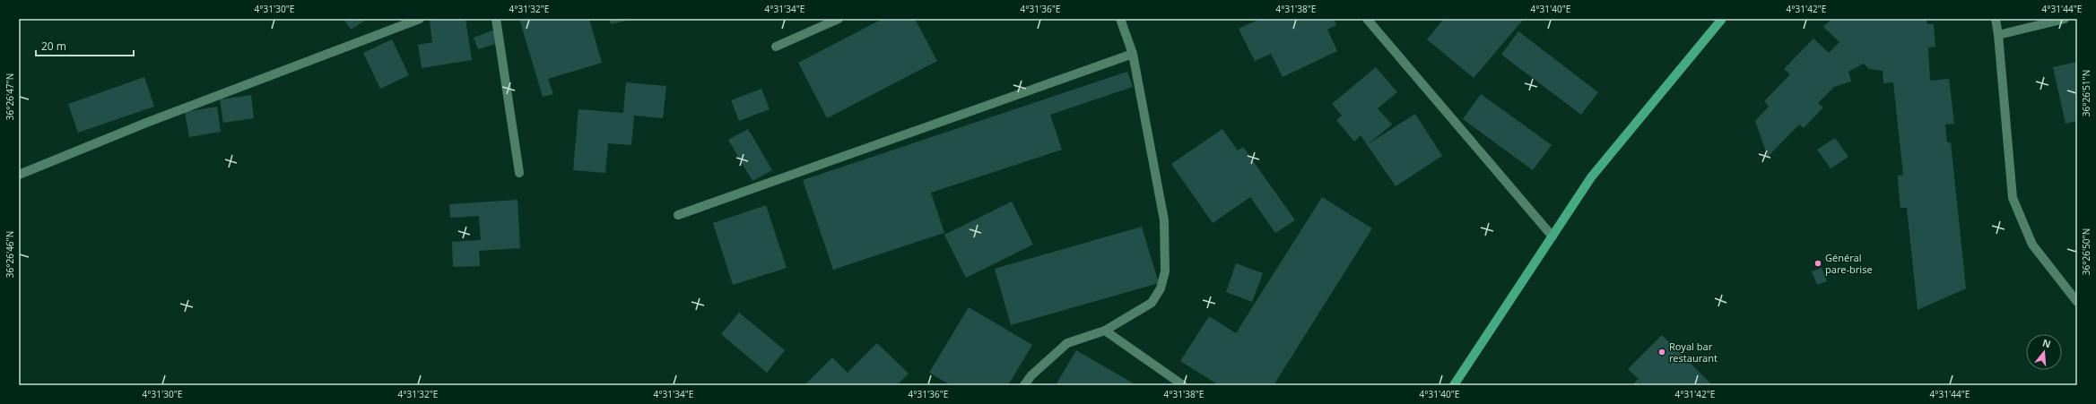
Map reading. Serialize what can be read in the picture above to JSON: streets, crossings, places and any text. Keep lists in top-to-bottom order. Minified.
{"places":["Général pare-brise","Royal bar restaurant"],"scale_bar":"20 m","north":"top","coordinates":["4°31'30\"E","4°31'32\"E","4°31'34\"E","4°31'36\"E","4°31'38\"E","4°31'40\"E","4°31'42\"E","4°31'44\"E","36°26'51\"N","36°26'47\"N","36°26'50\"N","36°26'46\"N"]}
